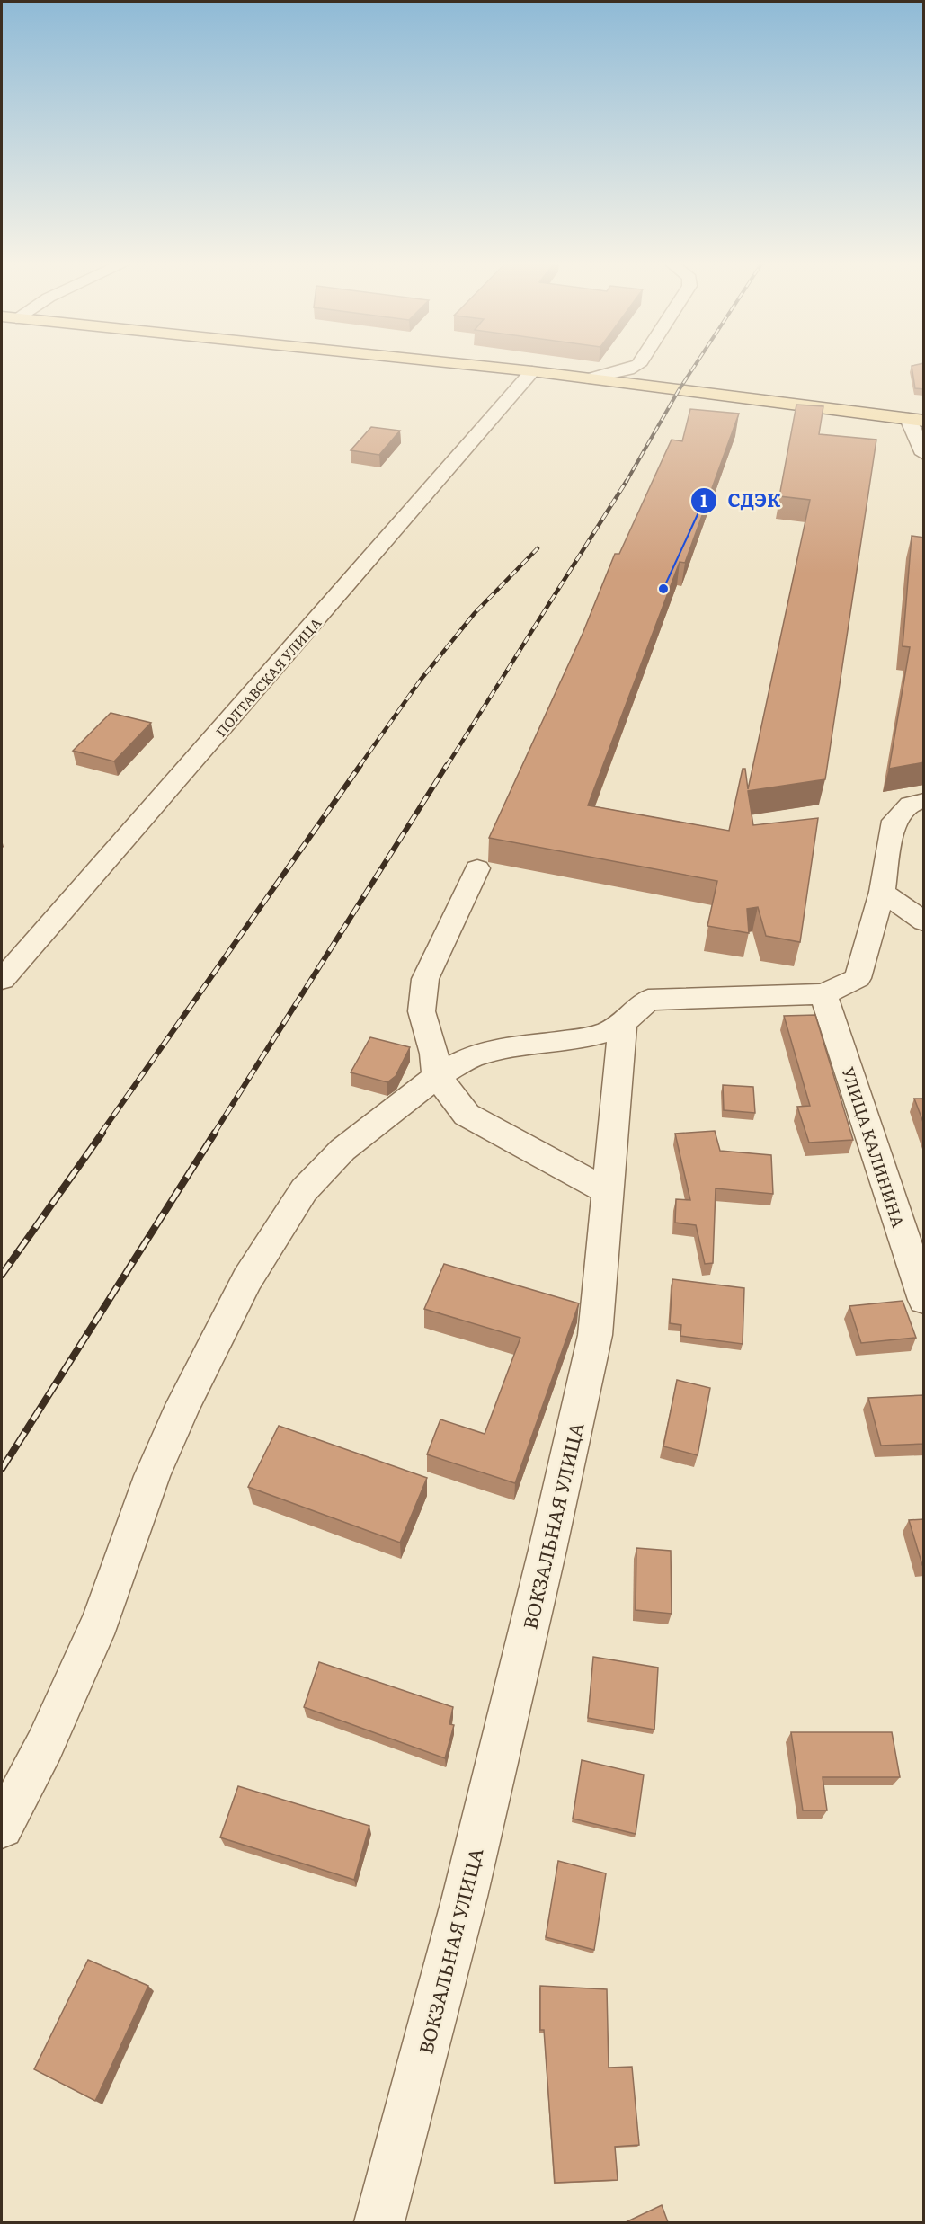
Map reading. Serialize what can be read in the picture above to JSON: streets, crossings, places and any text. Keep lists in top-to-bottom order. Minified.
{"streets":{"street":["ПОЛТАВСКАЯ УЛИЦА","УЛИЦА КАЛИНИНА","ВОКЗАЛЬНАЯ УЛИЦА"]},"places":["СДЭК"]}
